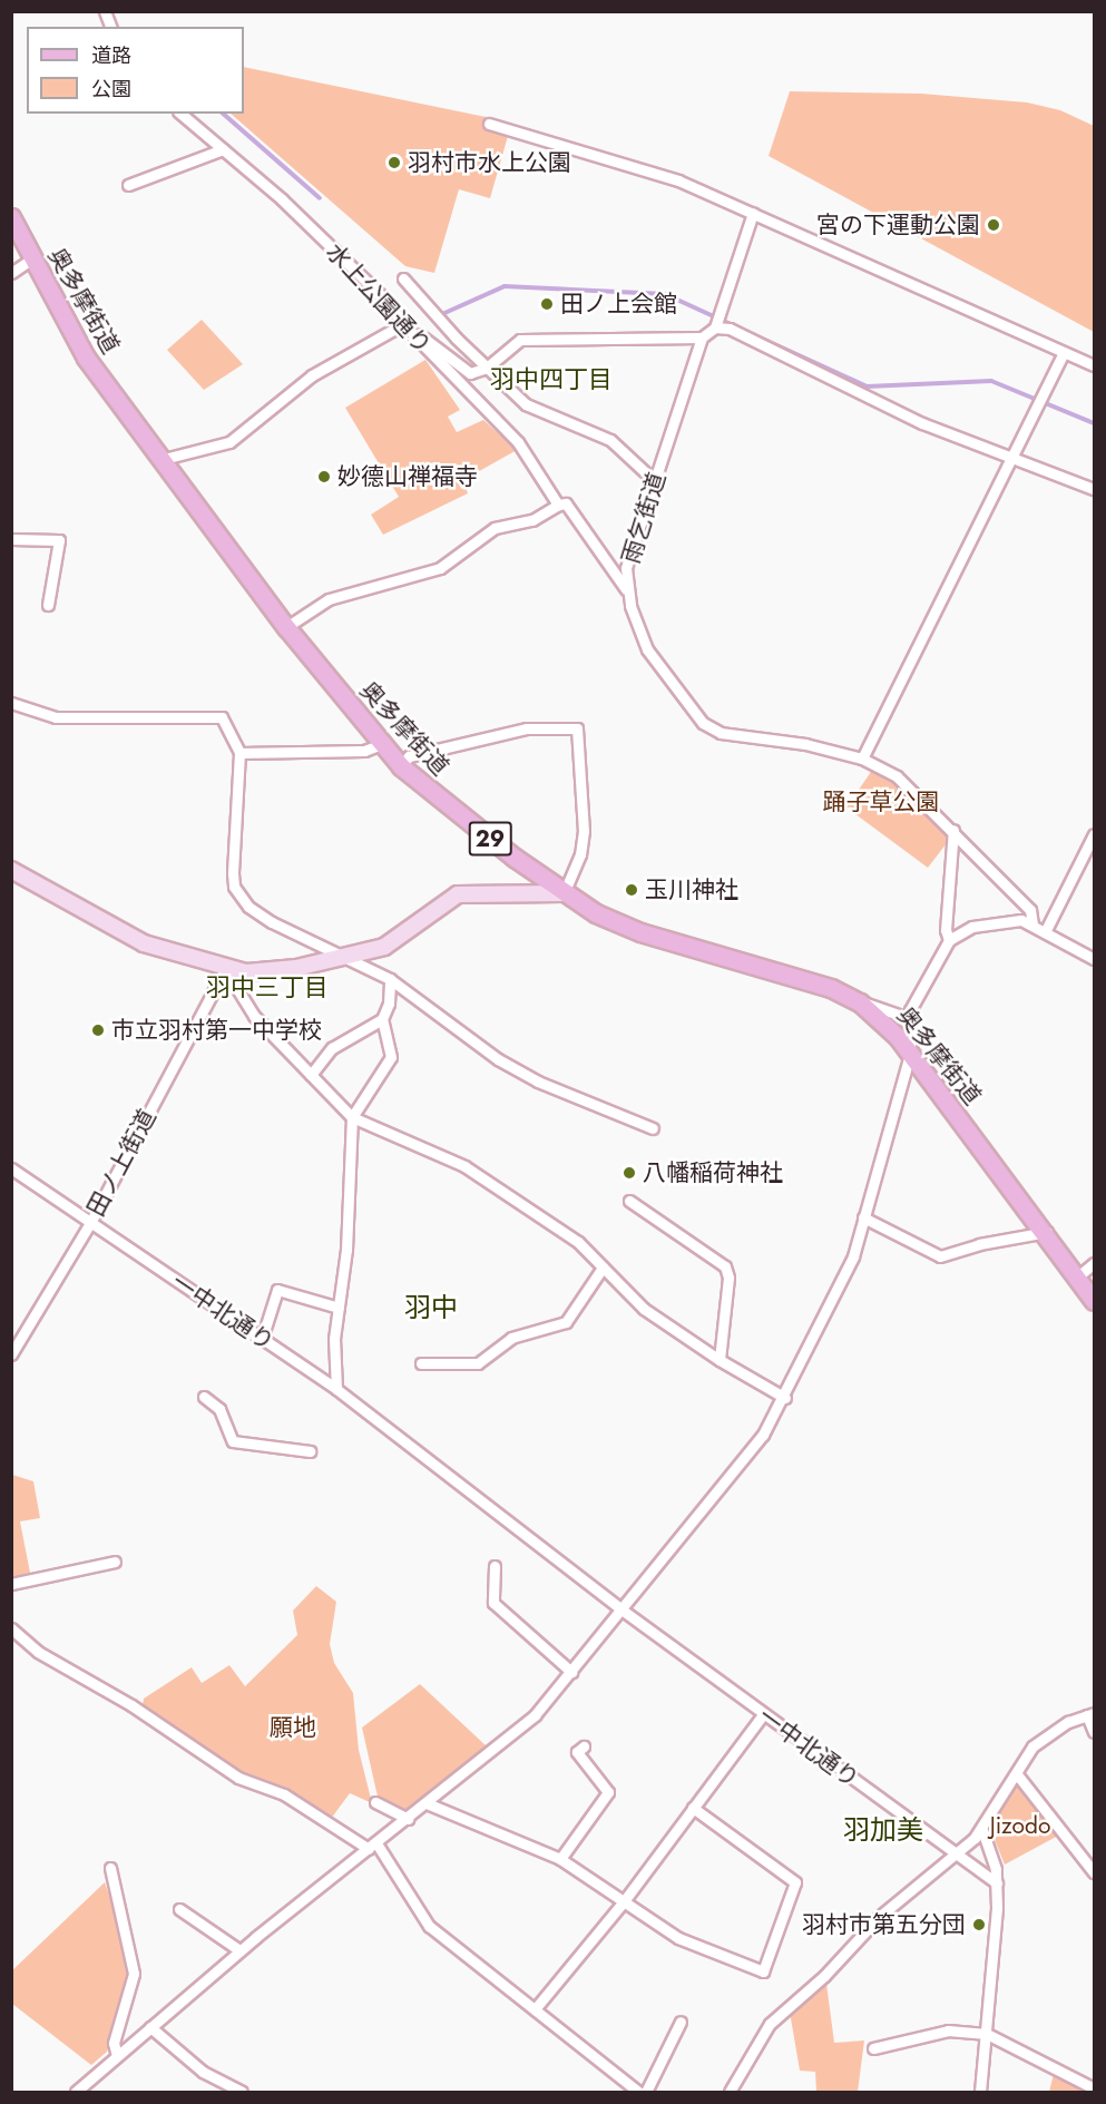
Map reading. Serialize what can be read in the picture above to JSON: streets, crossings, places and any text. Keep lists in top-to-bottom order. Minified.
{"streets":{"main road":["奥多摩街道","29"],"street":["水上公園通り","雨乞街道","田ノ上街道","一中北通り"]},"crossings":[["水上公園通り","雨乞街道"],["田ノ上街道","一中北通り"]],"districts":["羽中四丁目","羽中三丁目","羽中","羽加美"],"parks":["踊子草公園","願地","Jizodo"],"places":["羽村市水上公園","宮の下運動公園","田ノ上会館","妙德山禅福寺","玉川神社","市立羽村第一中学校","八幡稲荷神社","羽村市第五分団"],"legend":["道路","公園"]}
